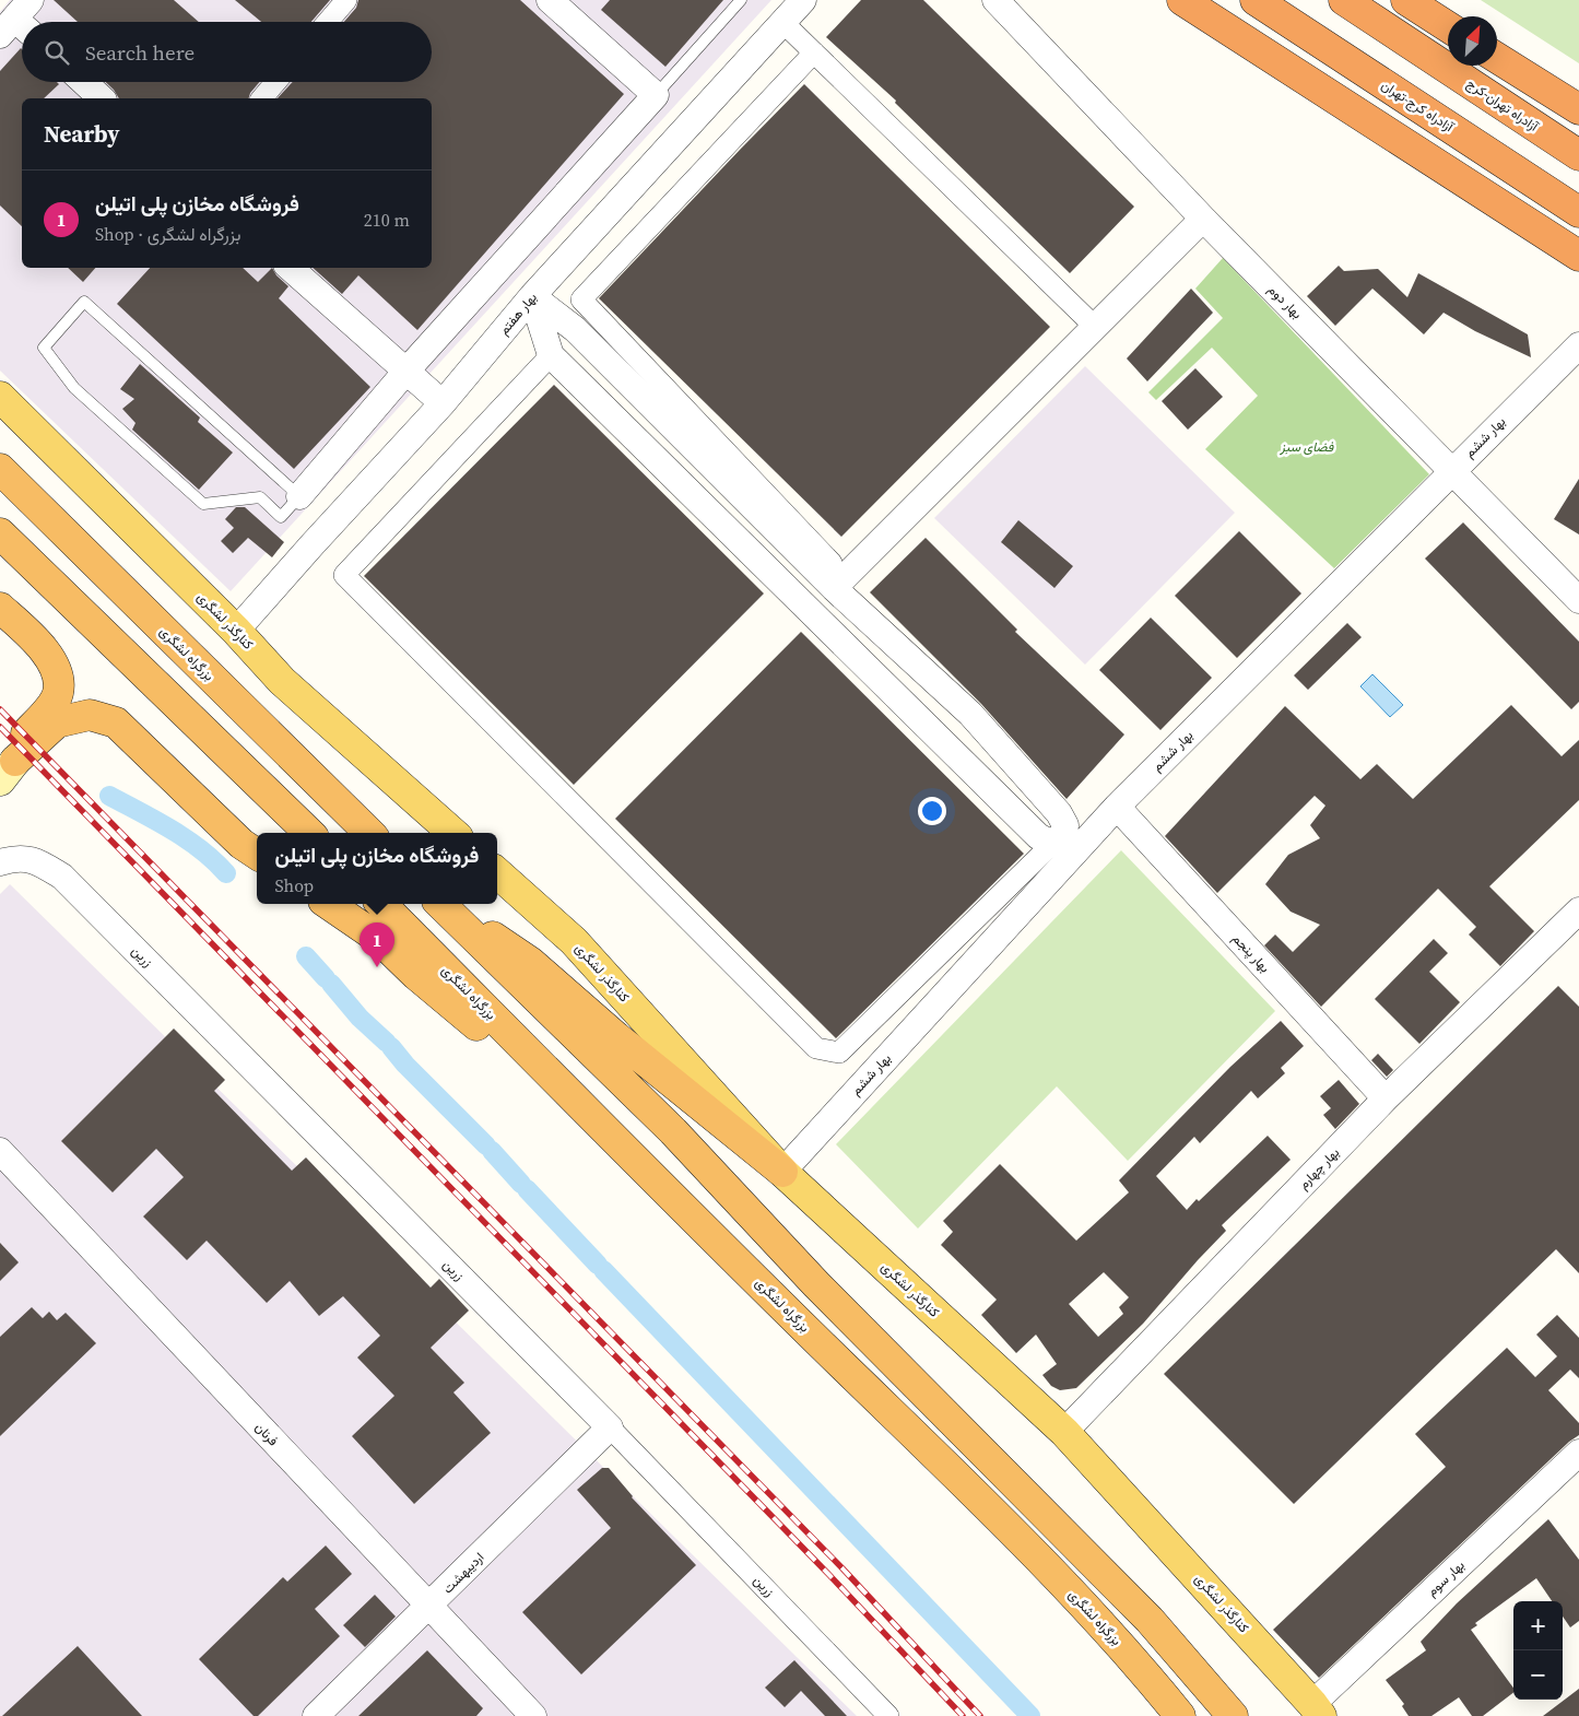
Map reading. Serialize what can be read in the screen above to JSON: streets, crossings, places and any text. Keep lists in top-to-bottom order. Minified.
{"streets":{"highway":["آزادراه تهران-کرج","آزادراه کرج-تهران","بزرگراه لشگری"],"main road":["کنارگذر لشگری"],"street":["بهار دوم","بهار هفتم","بهار ششم","بهار پنجم","زرین","بهار چهارم","فرنان","اردیبهشت","بهار سوم"]},"crossings":[["بهار دوم","بهار ششم"],["بهار هفتم","کنارگذر لشگری"],["بهار ششم","کنارگذر لشگری"],["بهار ششم","بهار پنجم"],["کنارگذر لشگری","بهار چهارم"],["کنارگذر لشگری","بهار سوم"],["بهار پنجم","بهار چهارم"],["زرین","اردیبهشت"],["فرنان","اردیبهشت"]],"parks":["فضای سبز"],"north":"top right","page":{"search":"Search here","heading":"Nearby","list":[{"mark":"1","name":"فروشگاه مخازن پلی اتیلن","note":"Shop · بزرگراه لشگری","value":"210 m"}],"popup":["فروشگاه مخازن پلی اتیلن","Shop"],"pins":"1","map_buttons":["+","−"]}}
